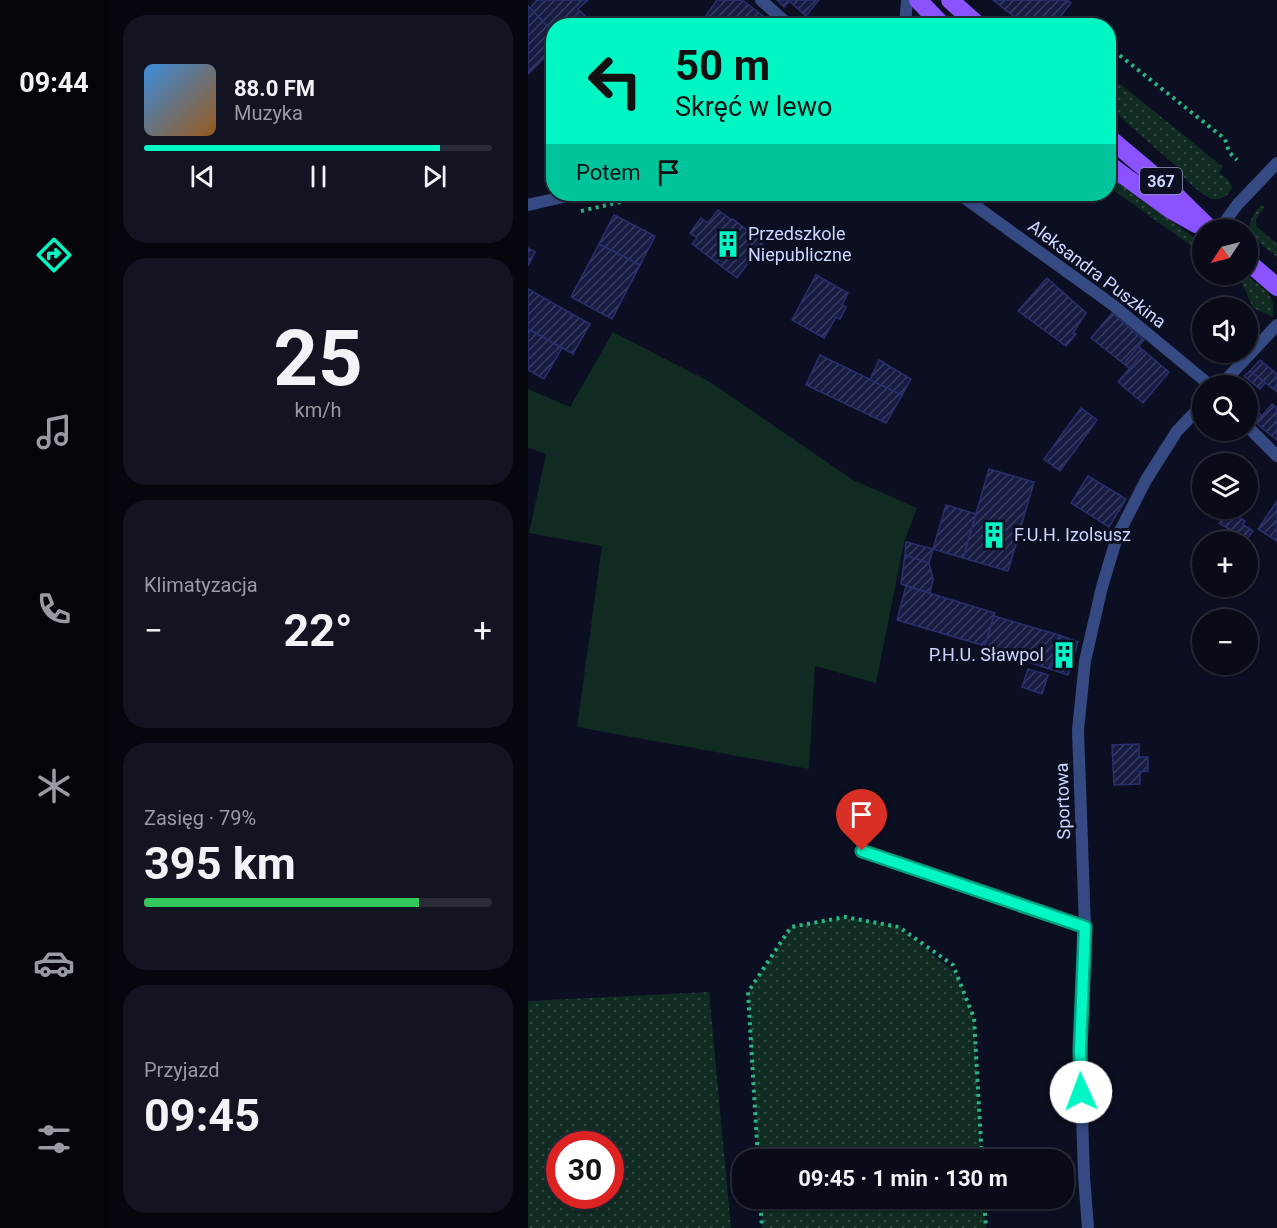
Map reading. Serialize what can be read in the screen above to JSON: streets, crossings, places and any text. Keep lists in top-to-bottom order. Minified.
{"streets":{"main road":["367"],"street":["Aleksandra Puszkina","Sportowa"]},"places":{"building":["Przedszkole Niepubliczne","F.U.H. Izolsusz","P.H.U. Sławpol"]},"north":"bottom left","page":{"tabs":"09:44","turn":["50 m","Skręć w lewo"],"song":["88.0 FM","Muzyka"],"then":"Potem","map_buttons":["+","−"],"tile":[["25","km/h"],"Klimatyzacja",["Zasięg · 79%","395 km"],["Przyjazd","09:45"]],"heat":["−","22°","+"],"limit":"30","trip":"09:45 · 1 min · 130 m"}}
